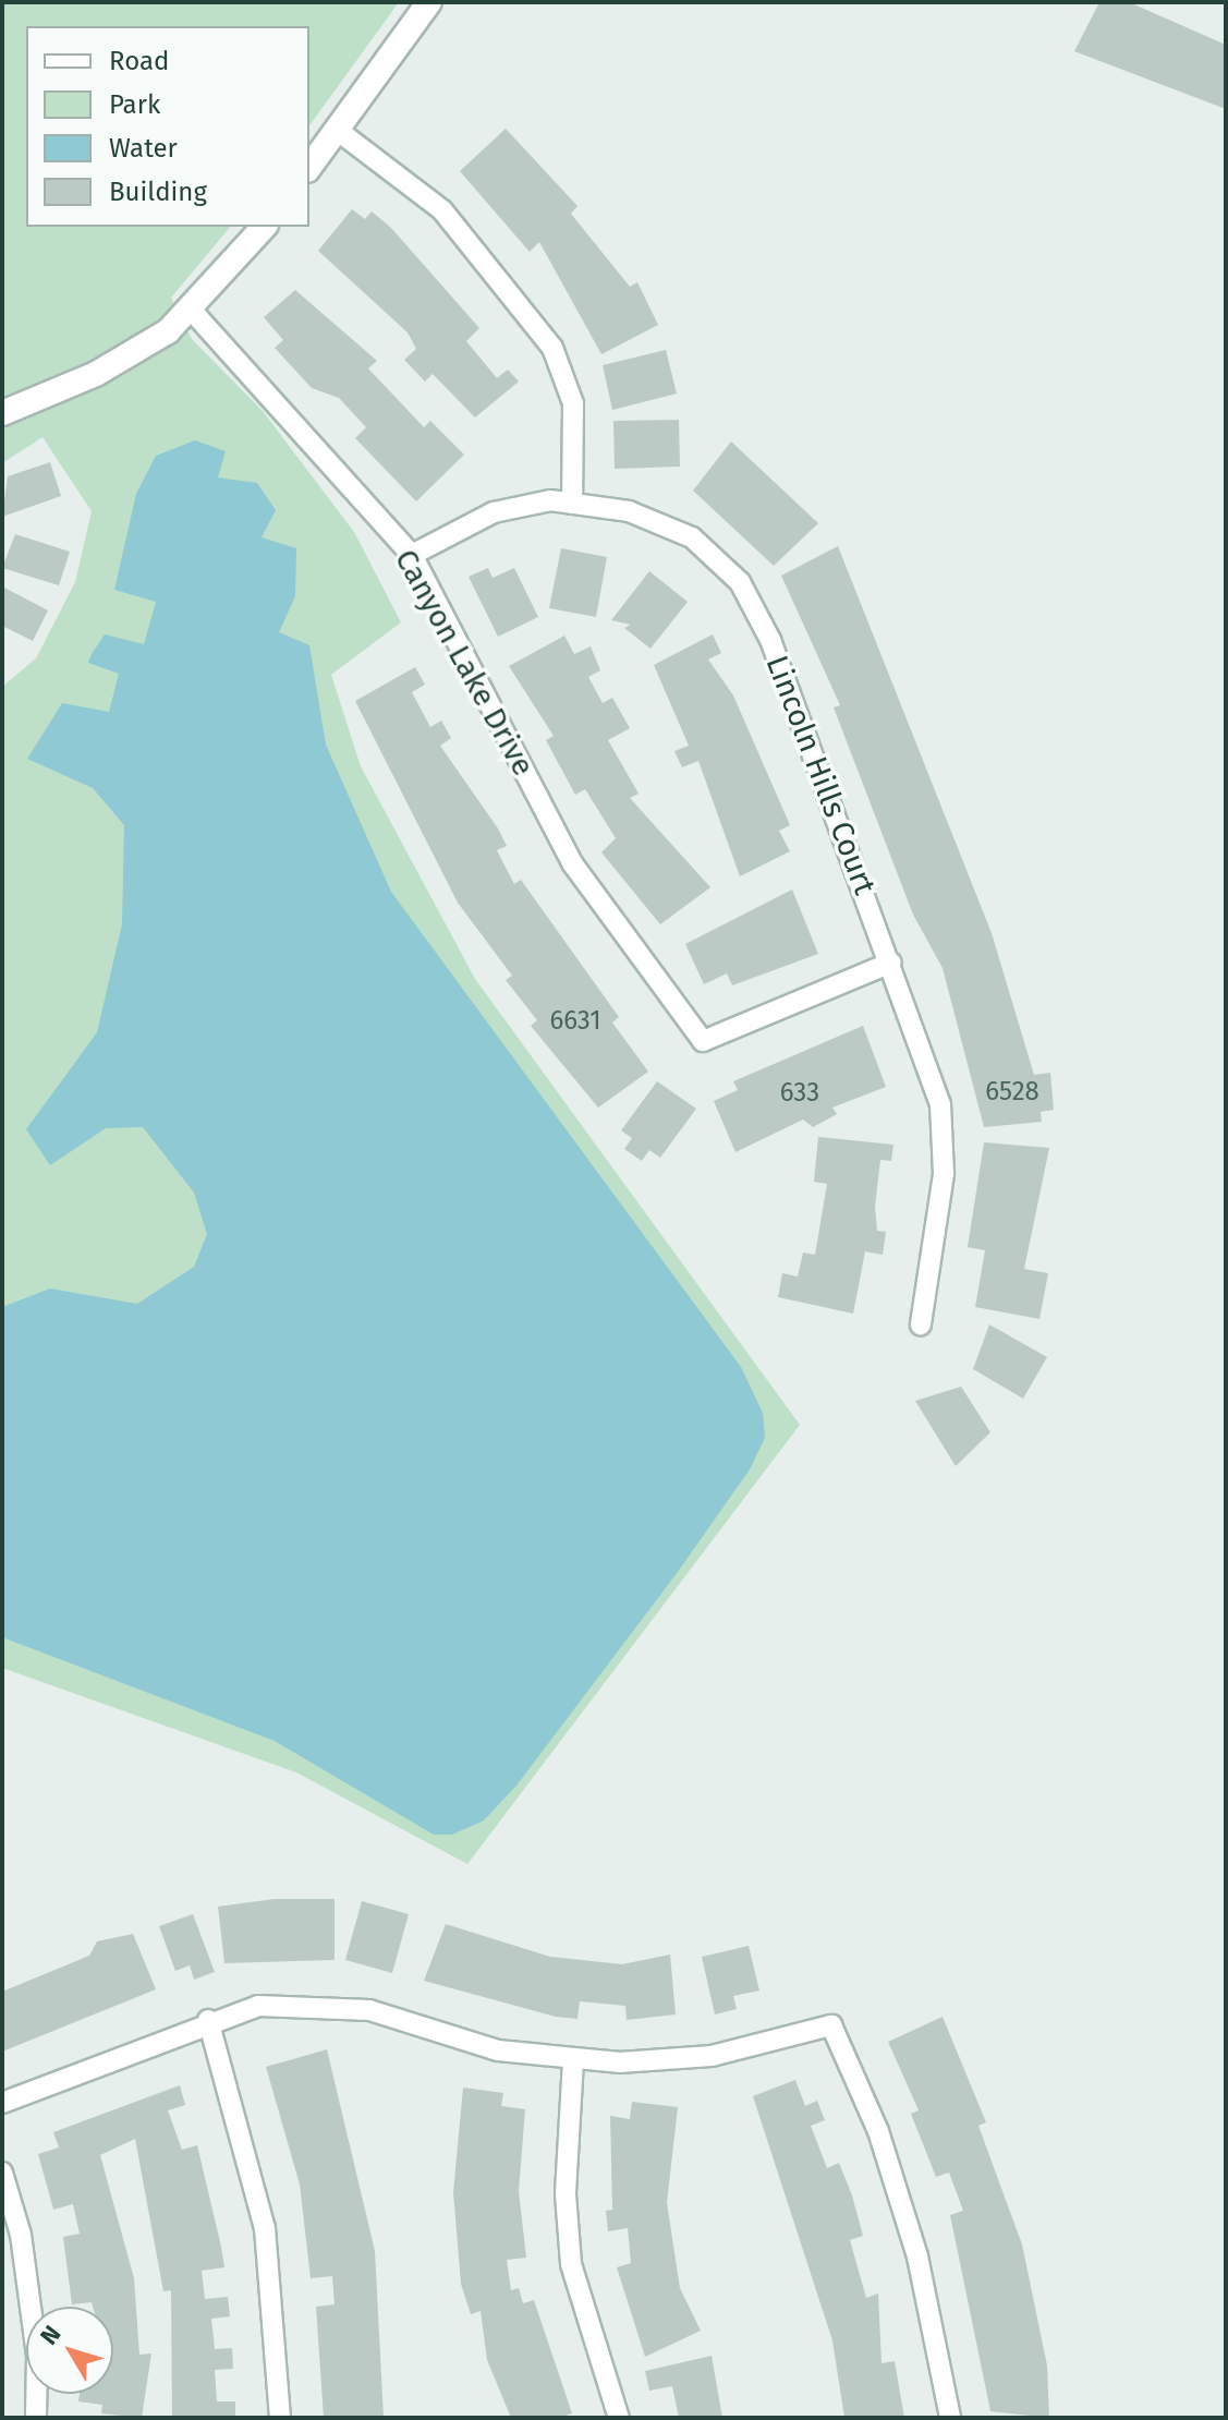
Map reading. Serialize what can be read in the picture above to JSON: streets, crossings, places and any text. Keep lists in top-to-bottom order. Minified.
{"streets":{"street":["Canyon Lake Drive","Lincoln Hills Court"]},"crossings":[["Canyon Lake Drive","Lincoln Hills Court"]],"house_numbers":["6631","6528","633"],"legend":["Road","Park","Water","Building"],"north":"top left"}
